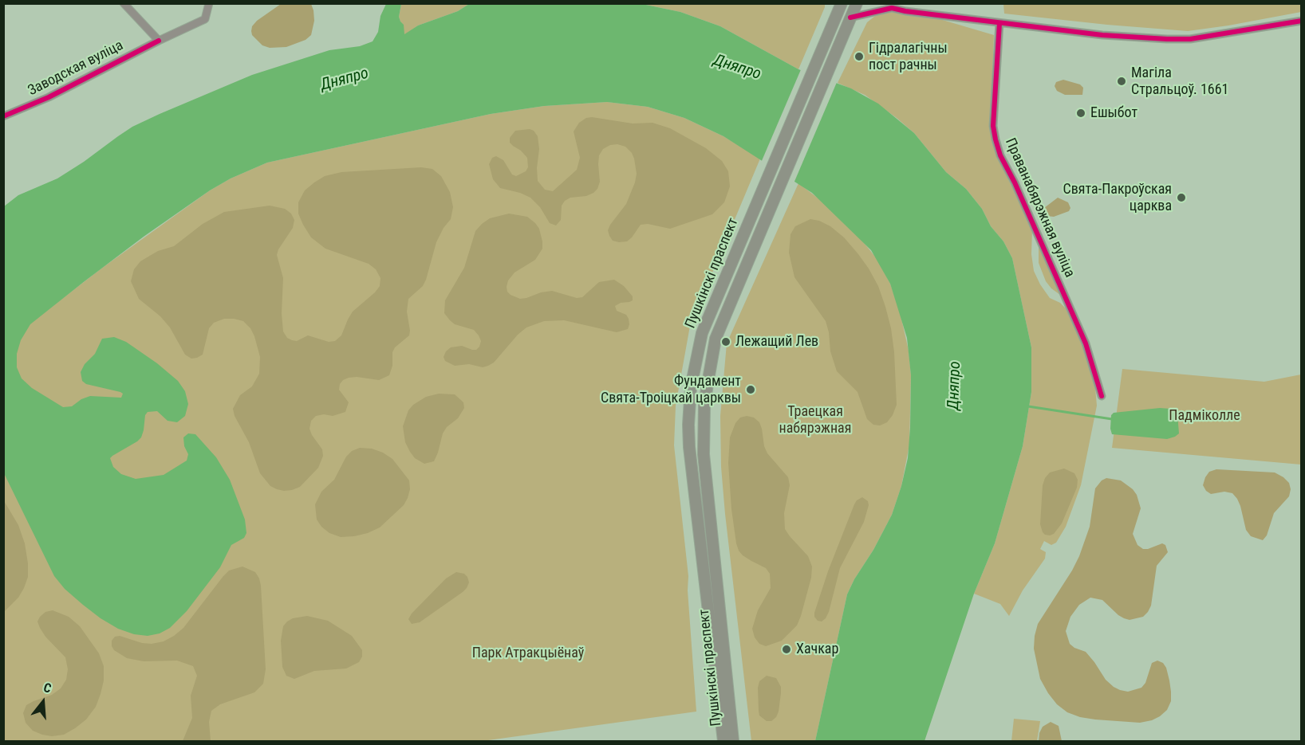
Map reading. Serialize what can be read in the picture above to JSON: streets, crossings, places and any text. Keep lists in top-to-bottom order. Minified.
{"streets":{"main road":["Пушкінскі праспект"],"street":["Заводская вуліца","Праванабярэжная вуліца"]},"water":["Дняпро"],"parks":["Траецкая набярэжная","Падміколле","Парк Атракцыёнаў"],"places":["Гідралагічны пост рачны","Магіла Стральцоў. 1661","Ешыбот","Свята-Пакроўская царква","Лежащий Лев","Фундамент Свята-Троіцкай царквы","Хачкар"],"north":"top"}
